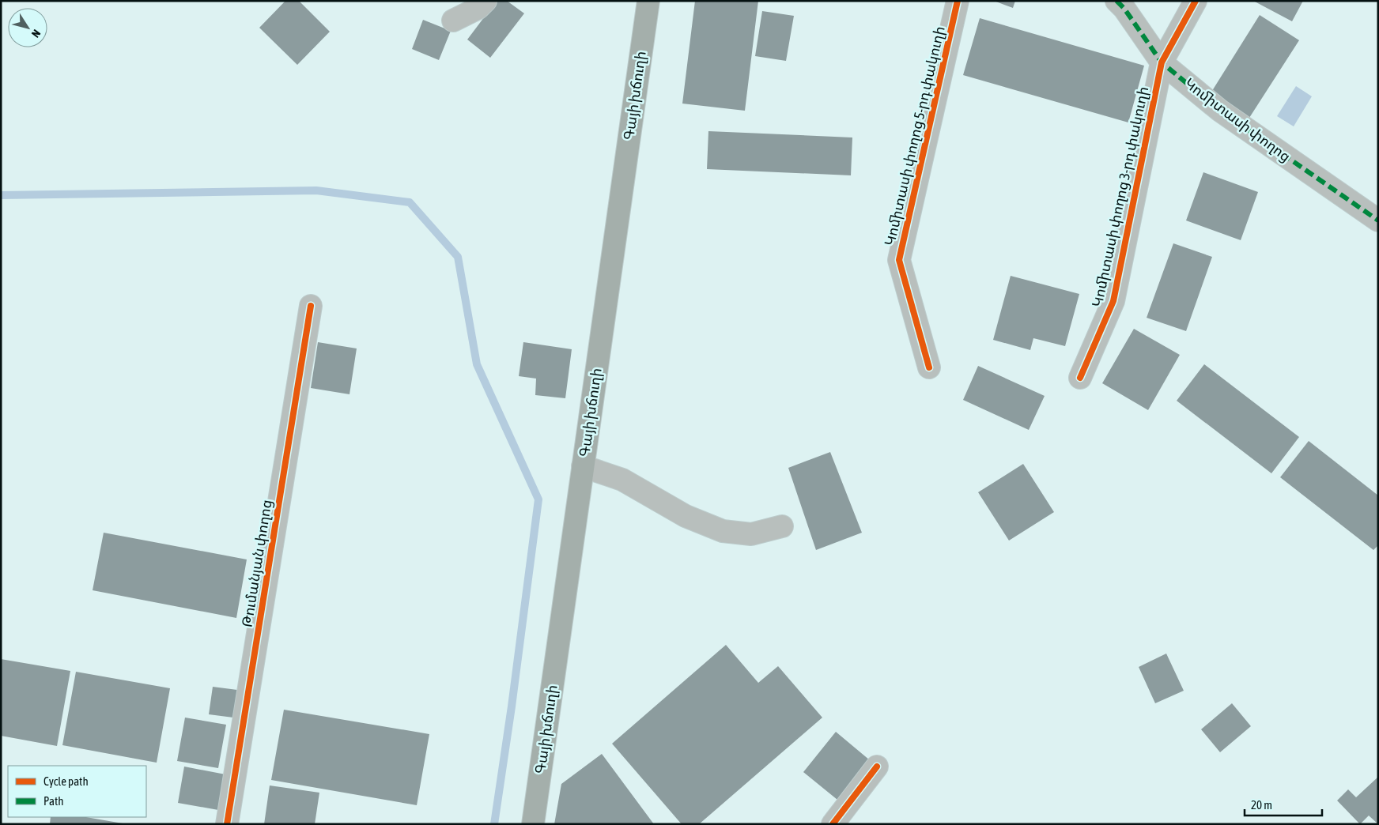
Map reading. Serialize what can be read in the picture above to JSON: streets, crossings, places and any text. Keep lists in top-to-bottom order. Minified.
{"streets":{"main road":["Գայի խճուղի"],"street":["Կոմիտասի փողոց","Կոմիտասի փողոց 5-րդ փակուղի","Կոմիտասի փողոց 3-րդ փակուղի","Թումանյան փողոց"]},"crossings":[["Կոմիտասի փողոց","Կոմիտասի փողոց 3-րդ փակուղի"]],"legend":["Cycle path","Path"],"scale_bar":"20 m","north":"bottom right"}
